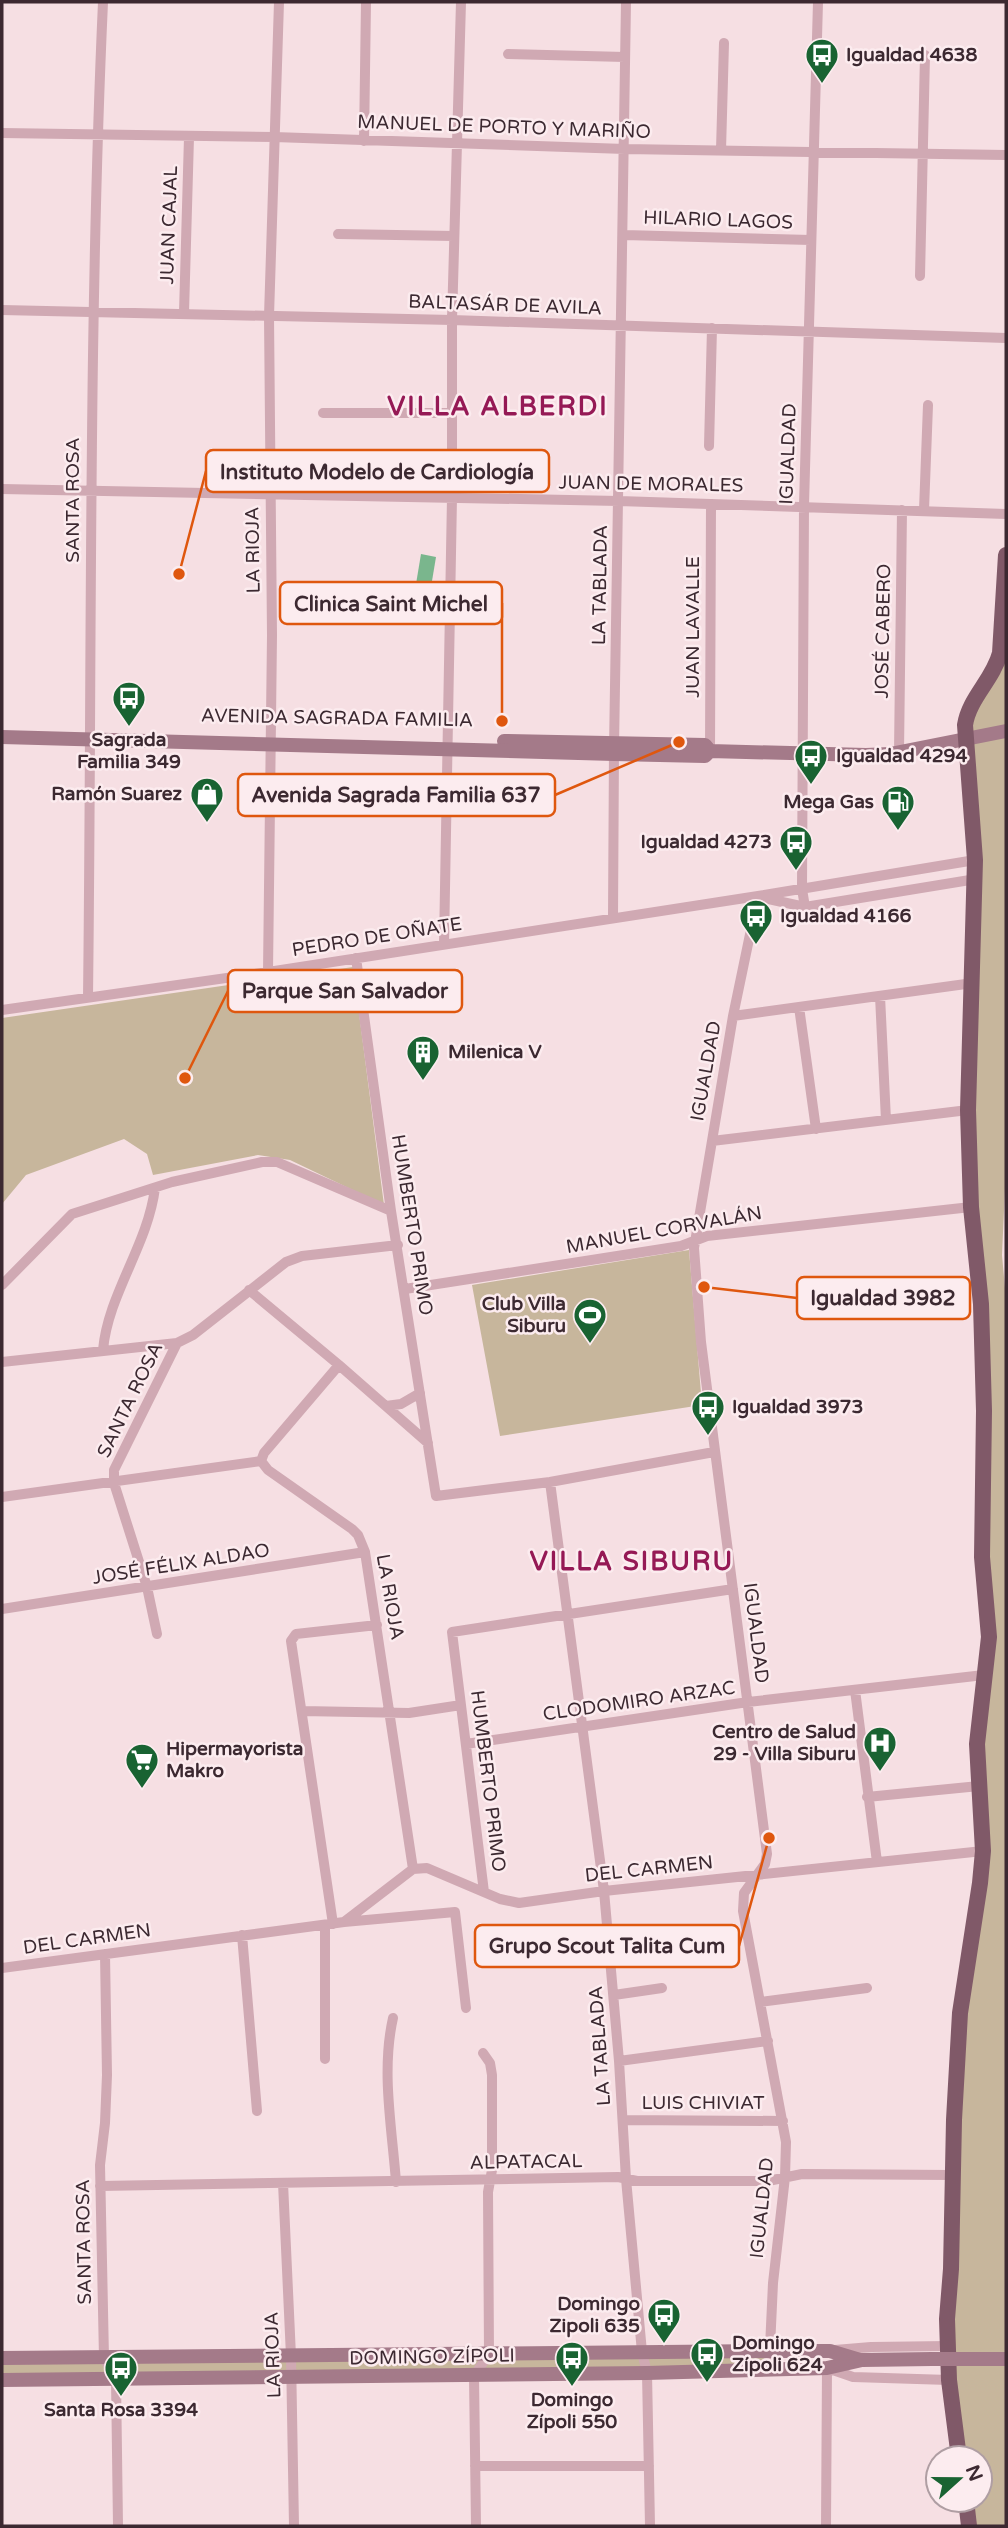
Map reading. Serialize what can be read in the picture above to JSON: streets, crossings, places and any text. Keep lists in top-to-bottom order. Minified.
{"streets":{"main road":["AVENIDA SAGRADA FAMILIA","DOMINGO ZÍPOLI"],"street":["MANUEL DE PORTO Y MARIÑO","HILARIO LAGOS","JUAN CAJAL","BALTASÁR DE AVILA","IGUALDAD","JUAN DE MORALES","SANTA ROSA","LA RIOJA","LA TABLADA","JUAN LAVALLE","JOSÉ CABERO","PEDRO DE OÑATE","HUMBERTO PRIMO","MANUEL CORVALÁN","JOSÉ FÉLIX ALDAO","CLODOMIRO ARZAC","DEL CARMEN","LUIS CHIVIAT","ALPATACAL"]},"crossings":[["MANUEL DE PORTO Y MARIÑO","JUAN CAJAL"],["MANUEL DE PORTO Y MARIÑO","IGUALDAD"],["MANUEL DE PORTO Y MARIÑO","SANTA ROSA"],["MANUEL DE PORTO Y MARIÑO","LA RIOJA"],["MANUEL DE PORTO Y MARIÑO","LA TABLADA"],["HILARIO LAGOS","IGUALDAD"],["HILARIO LAGOS","LA TABLADA"],["JUAN CAJAL","BALTASÁR DE AVILA"],["BALTASÁR DE AVILA","IGUALDAD"],["BALTASÁR DE AVILA","SANTA ROSA"],["BALTASÁR DE AVILA","LA RIOJA"],["BALTASÁR DE AVILA","LA TABLADA"],["IGUALDAD","JUAN DE MORALES"],["IGUALDAD","AVENIDA SAGRADA FAMILIA"],["IGUALDAD","PEDRO DE OÑATE"],["IGUALDAD","MANUEL CORVALÁN"],["IGUALDAD","CLODOMIRO ARZAC"],["IGUALDAD","DEL CARMEN"],["IGUALDAD","LUIS CHIVIAT"],["IGUALDAD","ALPATACAL"],["IGUALDAD","DOMINGO ZÍPOLI"],["JUAN DE MORALES","SANTA ROSA"],["JUAN DE MORALES","LA RIOJA"],["JUAN DE MORALES","LA TABLADA"],["JUAN DE MORALES","JUAN LAVALLE"],["JUAN DE MORALES","JOSÉ CABERO"],["SANTA ROSA","AVENIDA SAGRADA FAMILIA"],["SANTA ROSA","PEDRO DE OÑATE"],["SANTA ROSA","JOSÉ FÉLIX ALDAO"],["SANTA ROSA","DEL CARMEN"],["SANTA ROSA","ALPATACAL"],["SANTA ROSA","DOMINGO ZÍPOLI"],["LA RIOJA","AVENIDA SAGRADA FAMILIA"],["LA RIOJA","PEDRO DE OÑATE"],["LA RIOJA","JOSÉ FÉLIX ALDAO"],["LA RIOJA","DEL CARMEN"],["LA RIOJA","ALPATACAL"],["LA RIOJA","DOMINGO ZÍPOLI"],["LA TABLADA","AVENIDA SAGRADA FAMILIA"],["LA TABLADA","PEDRO DE OÑATE"],["LA TABLADA","HUMBERTO PRIMO"],["LA TABLADA","CLODOMIRO ARZAC"],["LA TABLADA","DEL CARMEN"],["LA TABLADA","LUIS CHIVIAT"],["LA TABLADA","ALPATACAL"],["LA TABLADA","DOMINGO ZÍPOLI"],["JUAN LAVALLE","AVENIDA SAGRADA FAMILIA"],["JOSÉ CABERO","AVENIDA SAGRADA FAMILIA"],["PEDRO DE OÑATE","HUMBERTO PRIMO"],["HUMBERTO PRIMO","MANUEL CORVALÁN"],["HUMBERTO PRIMO","CLODOMIRO ARZAC"],["HUMBERTO PRIMO","DEL CARMEN"]],"districts":["VILLA ALBERDI","VILLA SIBURU"],"places":{"bus stop":["Igualdad 4638","Sagrada Familia 349","Igualdad 4294","Igualdad 4273","Igualdad 4166","Igualdad 3973","Domingo Zipoli 635","Domingo Zípoli 624","Domingo Zípoli 550","Santa Rosa 3394"],"other":["Instituto Modelo de Cardiología","Clinica Saint Michel","Avenida Sagrada Familia 637","Parque San Salvador","Igualdad 3982","Grupo Scout Talita Cum"],"shop":["Ramón Suarez"],"fuel station":["Mega Gas"],"building":["Milenica V"],"sports":["Club Villa Siburu"],"hospital":["Centro de Salud 29 - Villa Siburu"],"supermarket":["Hipermayorista Makro"]},"north":"right"}
